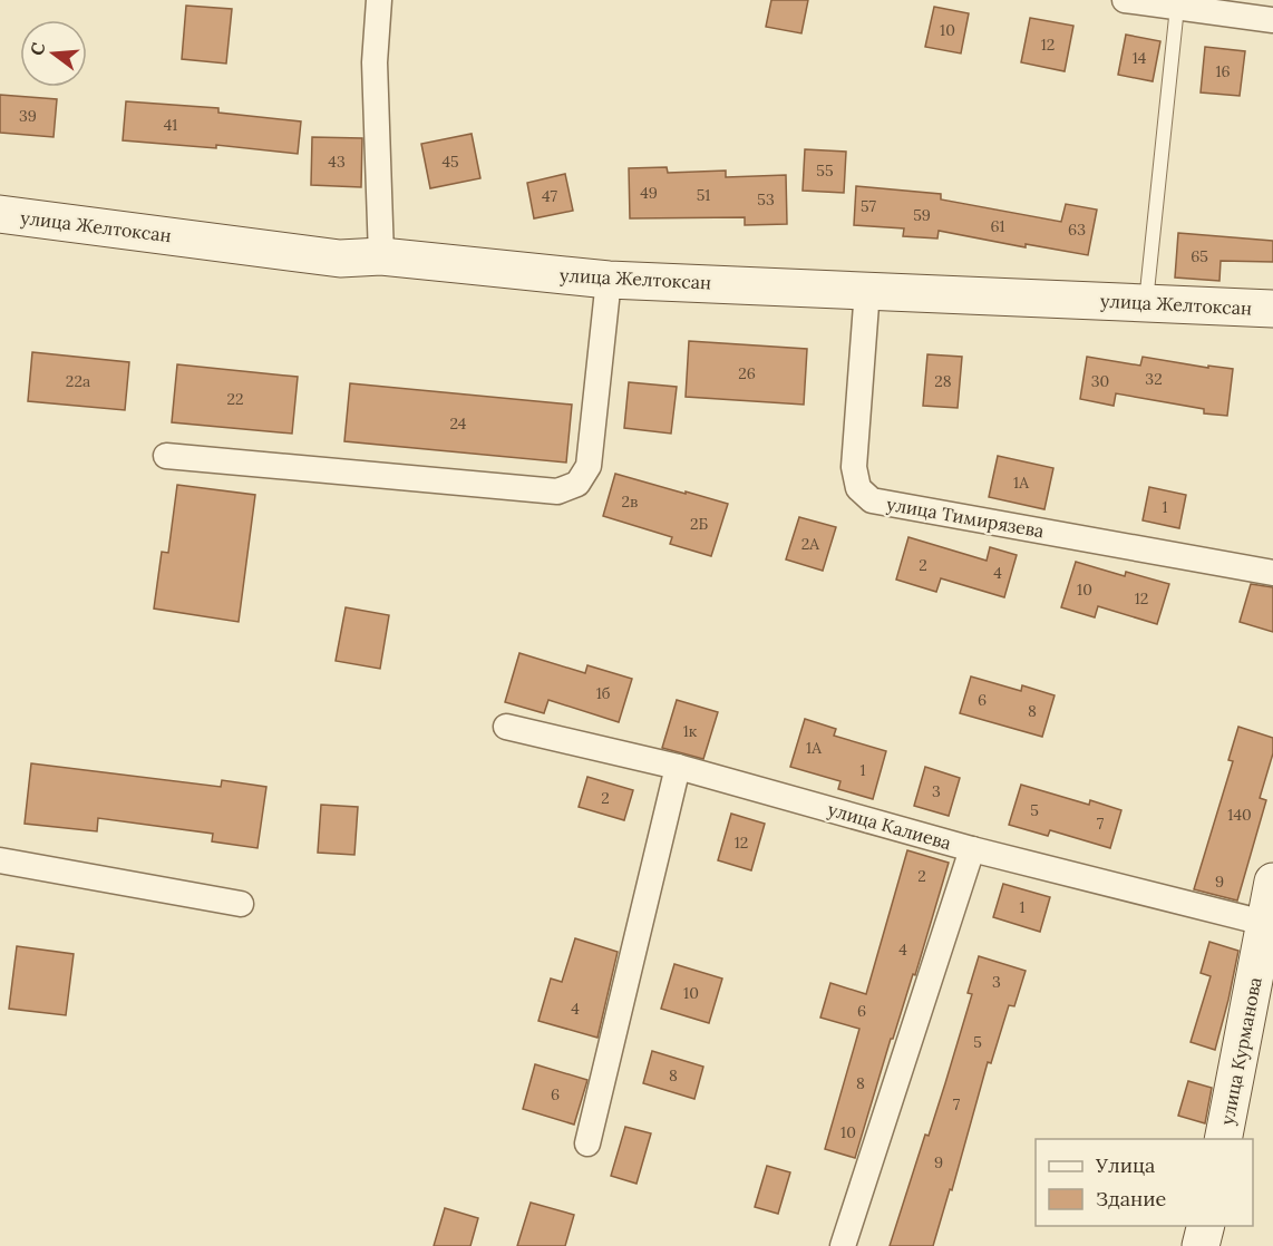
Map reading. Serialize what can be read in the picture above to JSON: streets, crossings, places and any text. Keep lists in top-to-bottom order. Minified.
{"streets":{"street":["улица Желтоксан","улица Тимирязева","улица Калиева","улица Курманова"]},"crossings":[["улица Желтоксан","улица Тимирязева"],["улица Калиева","улица Курманова"]],"house_numbers":["10","12","14","16","39","41","43","45","55","49","51","47","53","57","59","61","63","65","26","32","22а","28","30","22","24","1А","2в","1","2Б","2А","2","4","10","12","1б","6","8","1к","1А","1","3","2","5","140","7","12","2","9","1","4","3","10","4","6","5","8","8","6","7","10","9"],"legend":["Улица","Здание"],"north":"left"}
